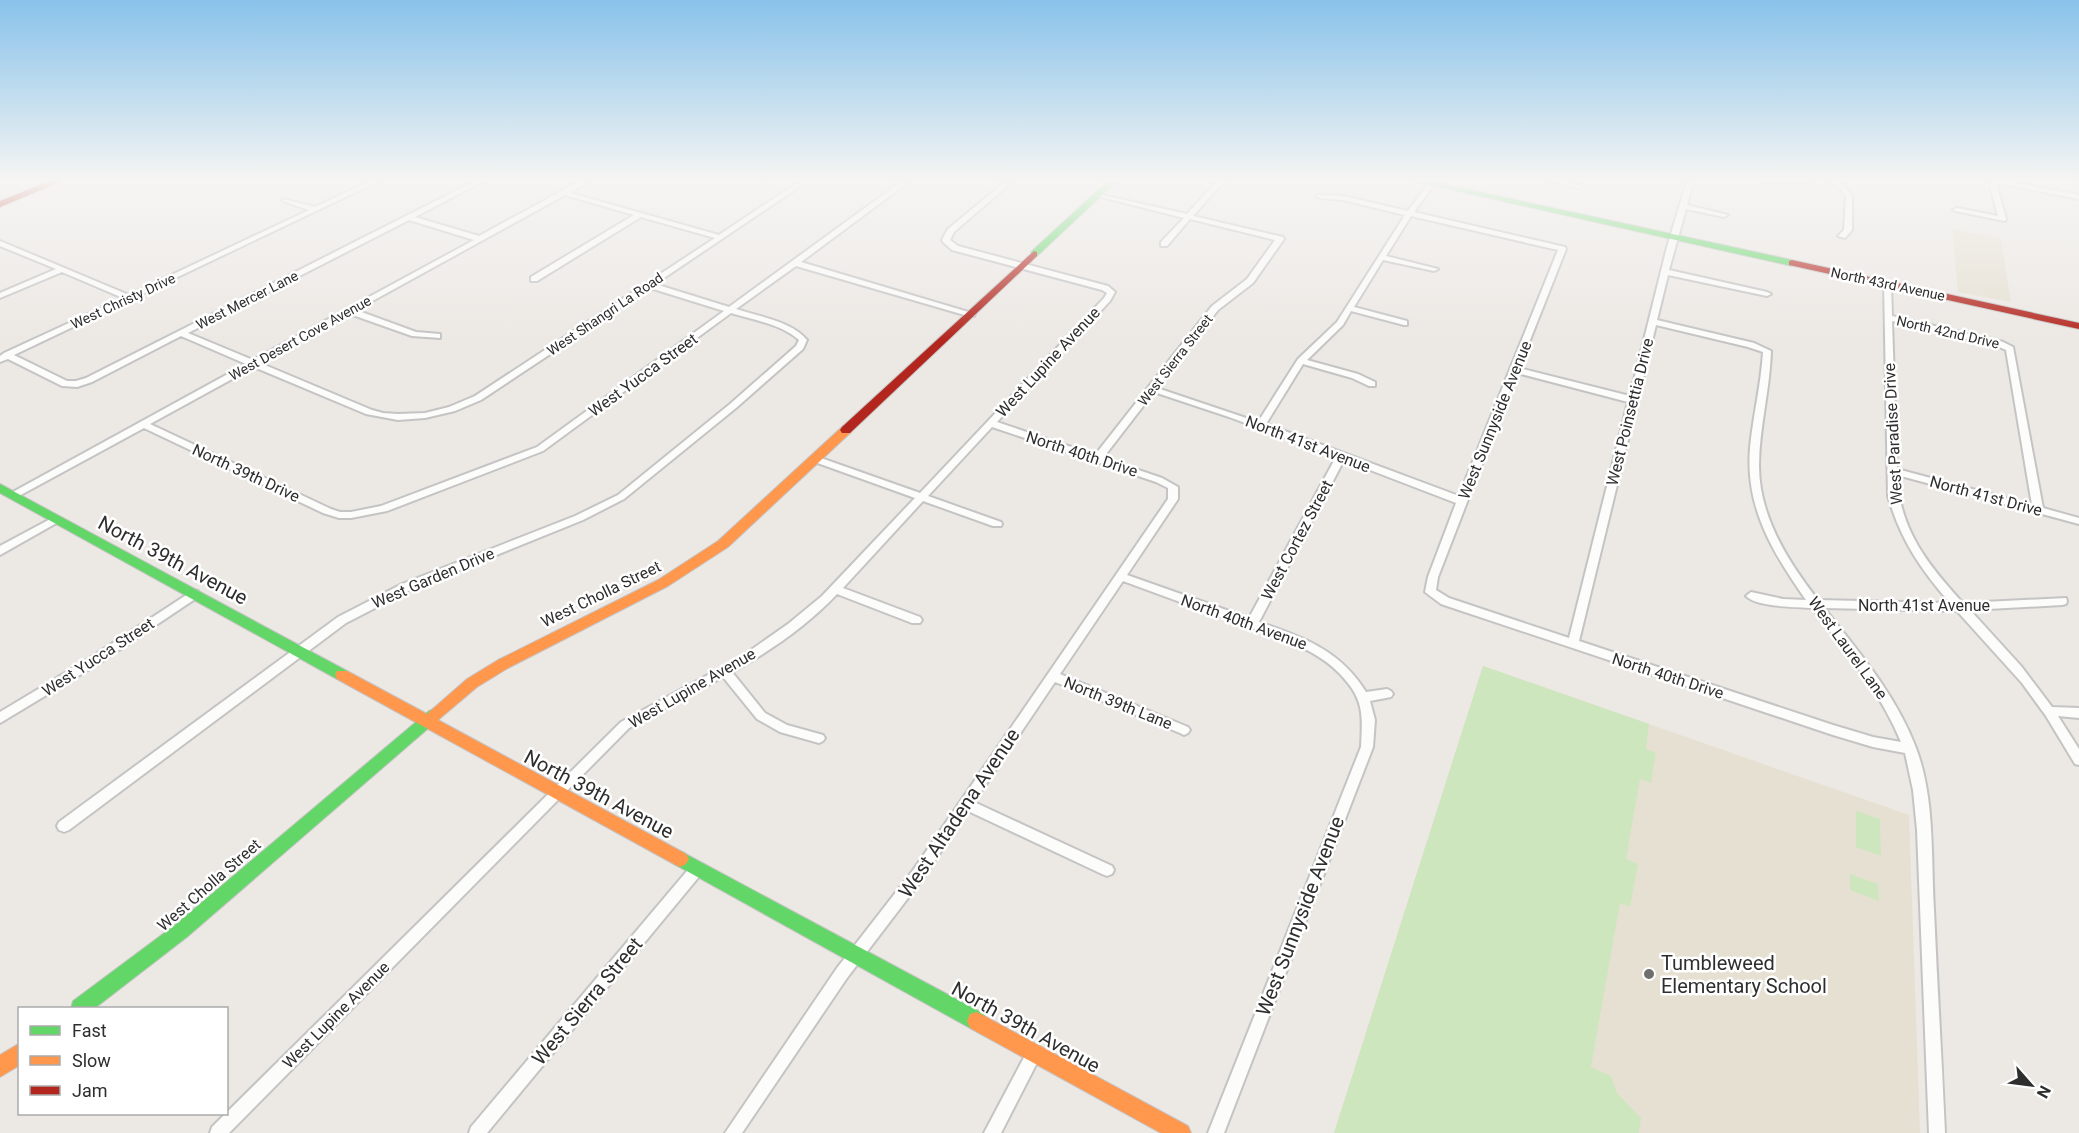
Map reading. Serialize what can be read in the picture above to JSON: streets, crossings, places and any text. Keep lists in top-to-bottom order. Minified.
{"streets":{"street":["North 43rd Avenue","West Mercer Lane","West Christy Drive","West Shangri La Road","North 42nd Drive","West Desert Cove Avenue","West Sierra Street","West Lupine Avenue","West Yucca Street","West Poinsettia Drive","West Sunnyside Avenue","West Paradise Drive","North 41st Avenue","North 40th Drive","North 39th Drive","North 41st Drive","West Cortez Street","North 39th Avenue","West Garden Drive","West Cholla Street","North 40th Avenue","West Laurel Lane","North 39th Lane","West Altadena Avenue"]},"crossings":[["North 43rd Avenue","West Poinsettia Drive"],["North 43rd Avenue","West Paradise Drive"],["West Mercer Lane","West Christy Drive"],["West Shangri La Road","West Desert Cove Avenue"],["North 42nd Drive","West Paradise Drive"],["North 42nd Drive","North 41st Drive"],["West Desert Cove Avenue","North 39th Drive"],["West Desert Cove Avenue","North 39th Avenue"],["West Sierra Street","North 41st Avenue"],["West Sierra Street","North 40th Drive"],["West Sierra Street","North 39th Avenue"],["West Lupine Avenue","North 40th Drive"],["West Lupine Avenue","North 39th Avenue"],["West Lupine Avenue","West Cholla Street"],["West Yucca Street","North 39th Drive"],["West Yucca Street","North 39th Avenue"],["West Yucca Street","West Garden Drive"],["West Poinsettia Drive","North 40th Drive"],["West Poinsettia Drive","West Laurel Lane"],["West Sunnyside Avenue","North 41st Avenue"],["West Sunnyside Avenue","North 40th Drive"],["West Sunnyside Avenue","North 40th Avenue"],["West Paradise Drive","North 41st Avenue"],["West Paradise Drive","North 41st Drive"],["North 41st Avenue","West Cortez Street"],["North 41st Avenue","West Laurel Lane"],["North 40th Drive","West Laurel Lane"],["North 40th Drive","West Altadena Avenue"],["West Cortez Street","North 40th Avenue"],["North 39th Avenue","West Garden Drive"],["North 39th Avenue","West Cholla Street"],["North 39th Avenue","West Altadena Avenue"],["North 40th Avenue","West Altadena Avenue"],["North 39th Lane","West Altadena Avenue"]],"places":["Tumbleweed Elementary School"],"legend":["Fast","Slow","Jam"],"north":"bottom right"}
